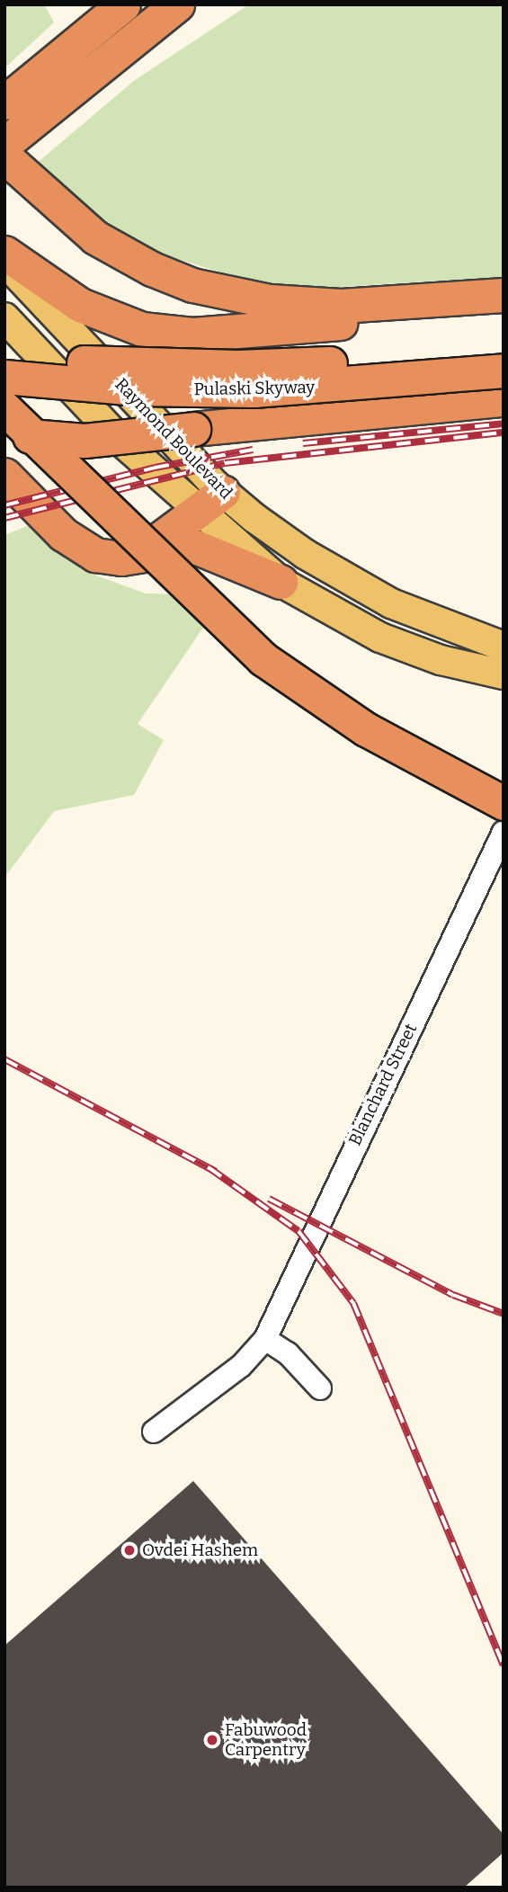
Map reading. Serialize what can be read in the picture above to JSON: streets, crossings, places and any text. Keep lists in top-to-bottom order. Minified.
{"streets":{"highway":["Pulaski Skyway"],"main road":["Raymond Boulevard"],"street":["Blanchard Street"]},"places":["Ovdei Hashem","Fabuwood Carpentry"]}
